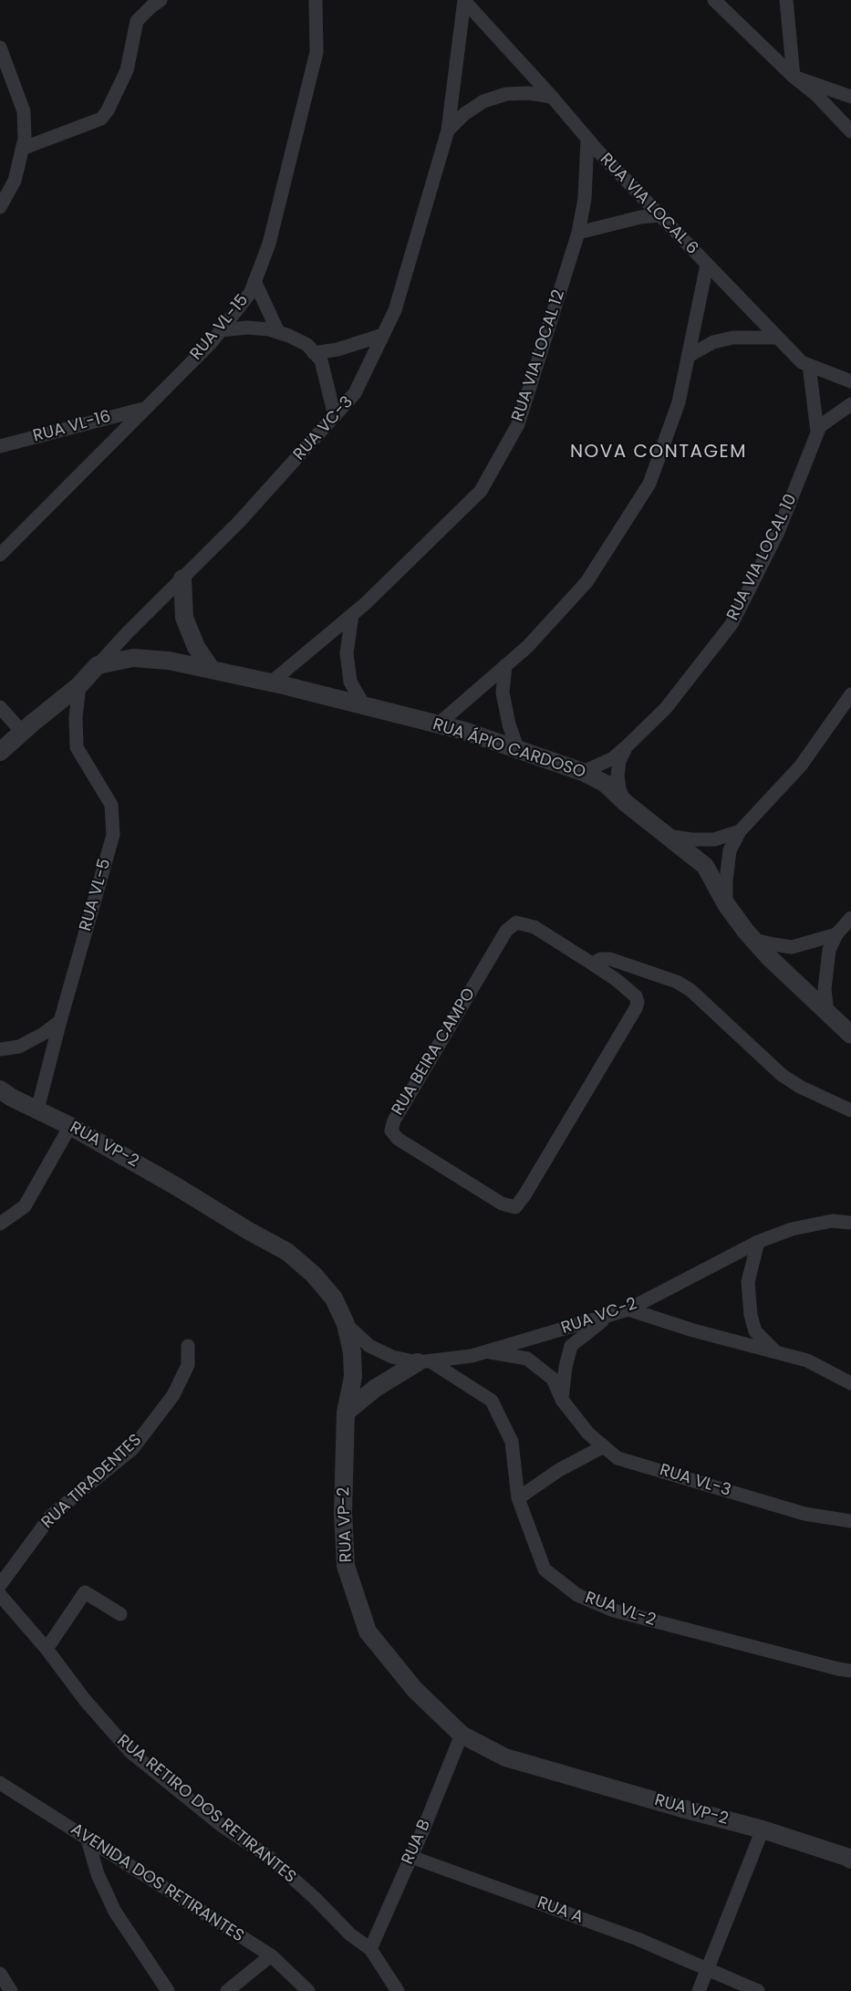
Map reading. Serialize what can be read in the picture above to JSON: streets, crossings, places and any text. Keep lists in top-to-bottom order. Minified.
{"streets":{"street":["RUA VIA LOCAL 6","RUA VL-15","RUA VIA LOCAL 12","RUA VL-16","RUA VC-3","RUA VIA LOCAL 10","RUA ÁPIO CARDOSO","RUA VL-5","RUA BEIRA CAMPO","RUA VP-2","RUA VC-2","RUA VL-3","RUA TIRADENTES","RUA VL-2","RUA RETIRO DOS RETIRANTES","RUA B","AVENIDA DOS RETIRANTES","RUA A"]},"crossings":[["RUA VIA LOCAL 6","RUA VIA LOCAL 12"],["RUA VIA LOCAL 6","RUA VC-3"],["RUA VIA LOCAL 6","RUA VIA LOCAL 10"],["RUA VL-15","RUA VL-16"],["RUA VIA LOCAL 12","RUA ÁPIO CARDOSO"],["RUA VC-3","RUA ÁPIO CARDOSO"],["RUA VC-3","RUA VL-5"],["RUA VIA LOCAL 10","RUA ÁPIO CARDOSO"],["RUA VL-5","RUA VP-2"],["RUA VP-2","RUA VC-2"],["RUA VP-2","RUA B"],["RUA VC-2","RUA VL-3"],["RUA VC-2","RUA VL-2"],["RUA RETIRO DOS RETIRANTES","RUA B"],["RUA B","RUA A"]],"districts":["NOVA CONTAGEM"]}
